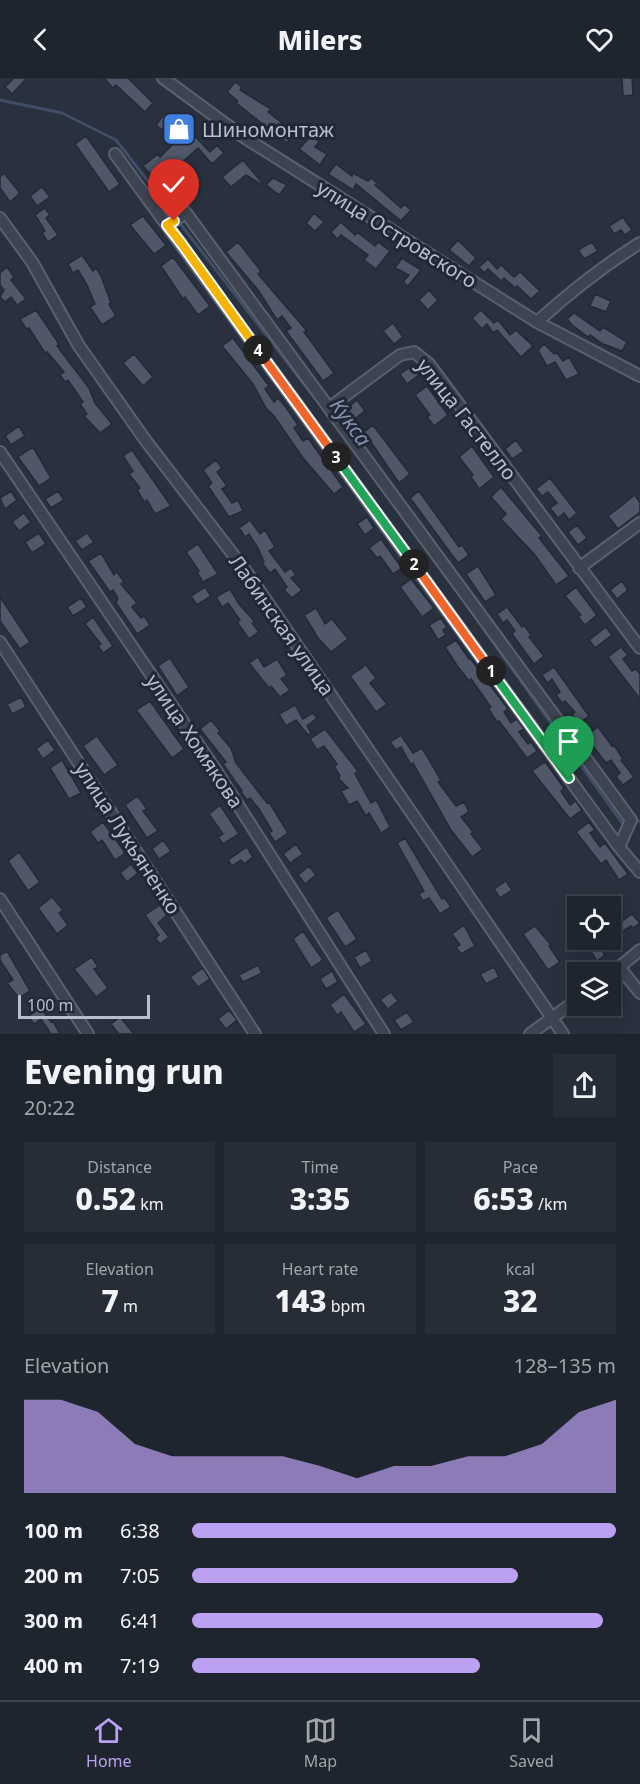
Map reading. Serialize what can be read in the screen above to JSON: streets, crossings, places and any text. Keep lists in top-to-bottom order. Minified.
{"streets":{"street":["улица Островского","улица Гастелло","Лабинская улица","улица Хомякова","улица Лукьяненко"]},"water":["Кукса"],"places":{"shop":["Шиномонтаж"]},"scale_bar":"100 m","page":{"header":"Milers","pins":["4","3","2","1"],"scale":"100 m","heading":["Evening run","20:22"],"stats":[["Distance","0.52 km"],["Time","3:35"],["Pace","6:53 /km"],["Elevation","7 m"],["Heart rate","143 bpm"],["kcal","32"]],"chart":["Elevation","128–135 m"],"list":[{"name":"100 m","note":"6:38"},{"name":"200 m","note":"7:05"},{"name":"300 m","note":"6:41"},{"name":"400 m","note":"7:19"}],"tabs":["Home","Map","Saved"]}}
